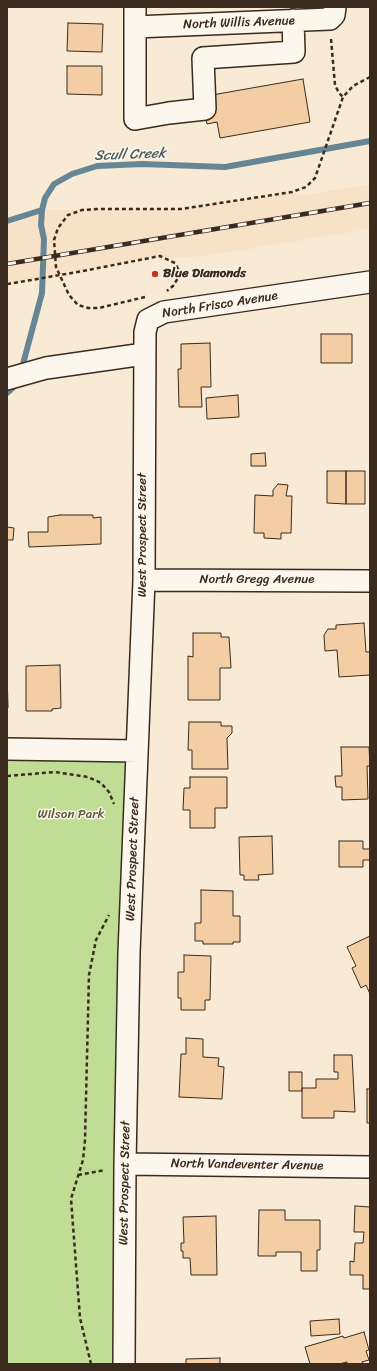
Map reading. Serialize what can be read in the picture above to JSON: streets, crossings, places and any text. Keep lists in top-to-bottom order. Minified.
{"streets":{"street":["North Willis Avenue","North Frisco Avenue","West Prospect Street","North Gregg Avenue","North Vandeventer Avenue"]},"crossings":[["North Frisco Avenue","West Prospect Street"],["West Prospect Street","North Gregg Avenue"],["West Prospect Street","North Vandeventer Avenue"]],"water":["Scull Creek"],"parks":["Wilson Park"],"places":["Blue Diamonds"]}
